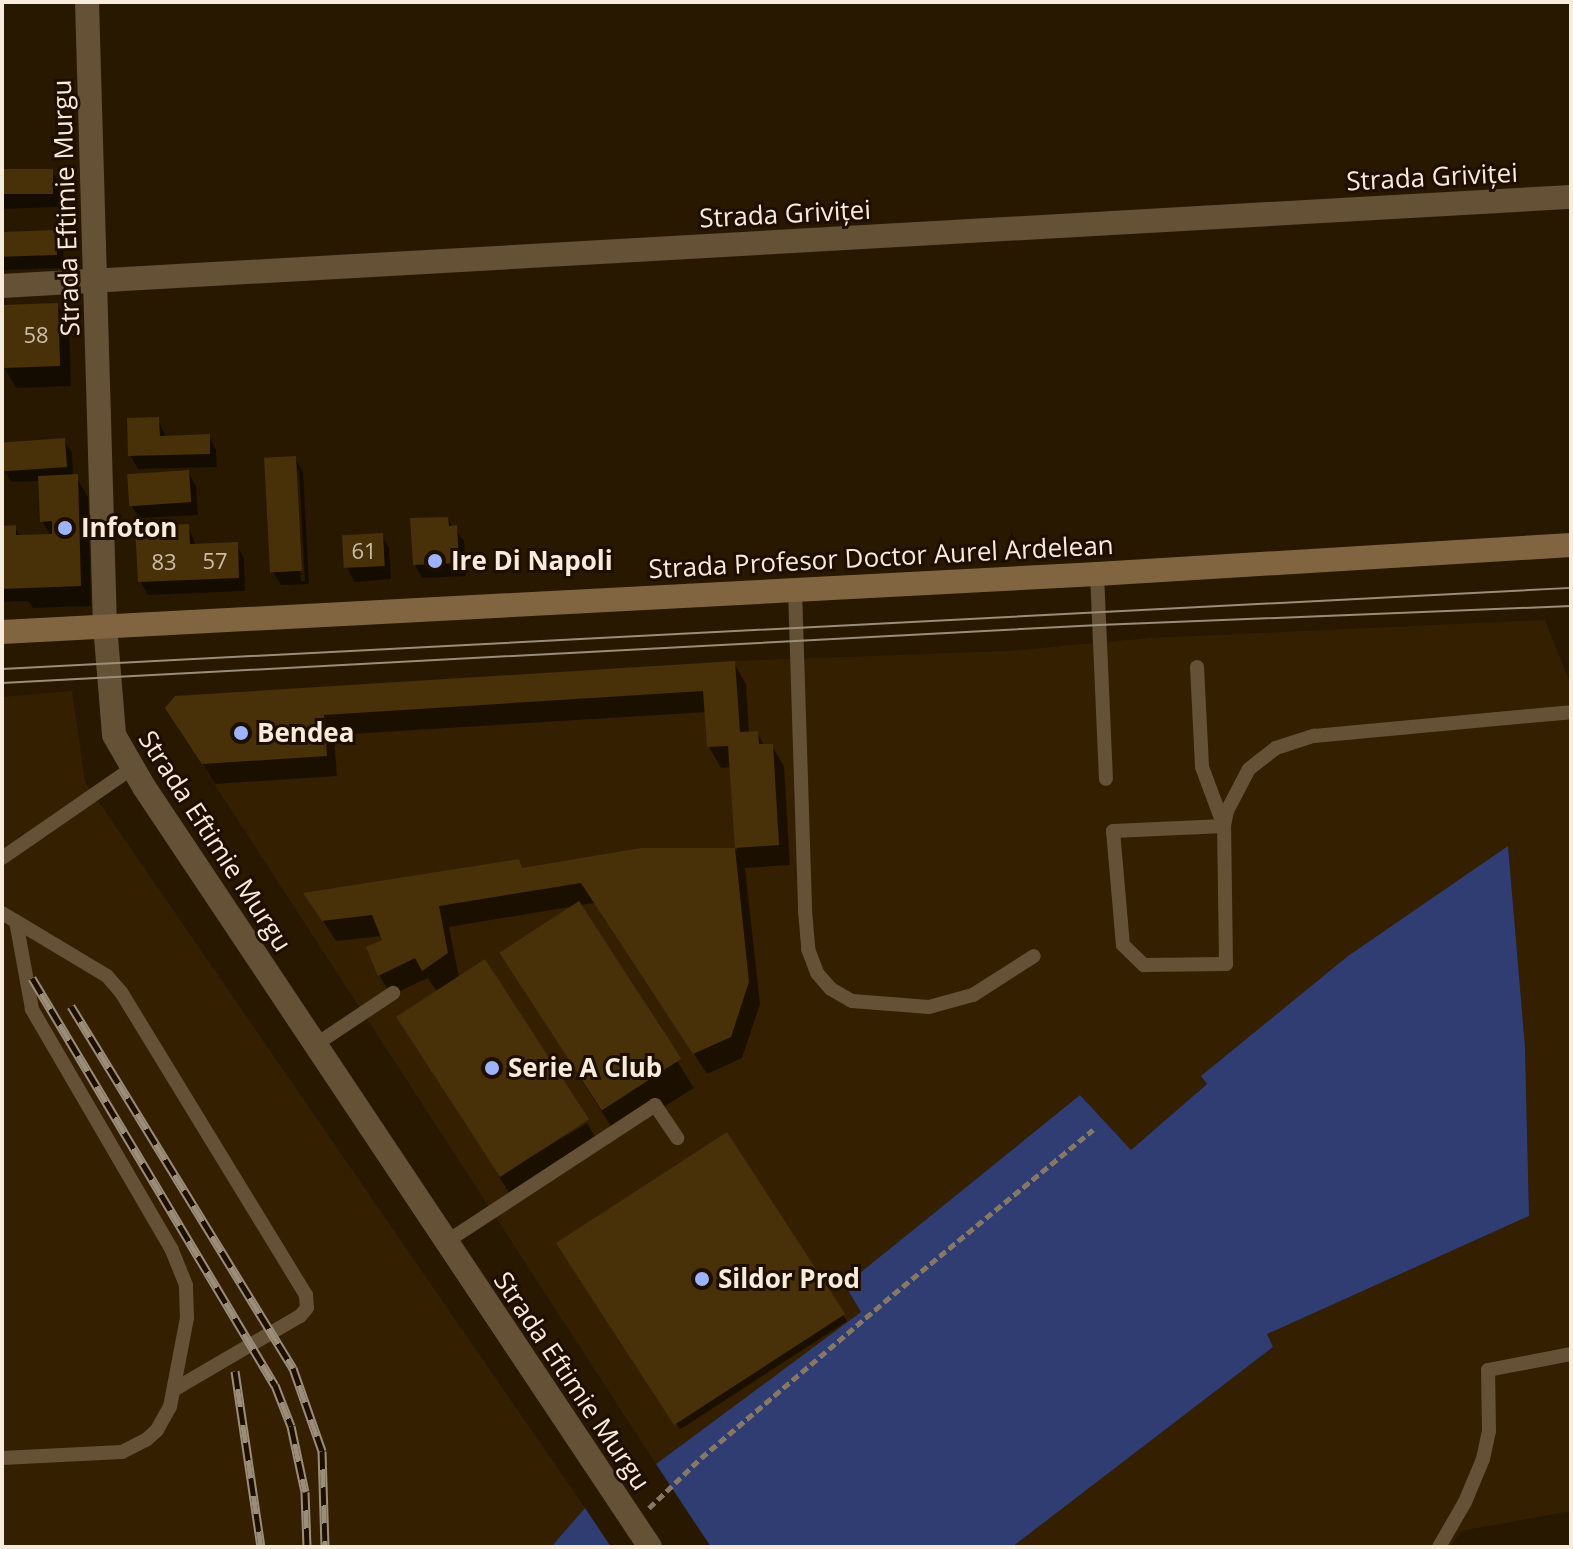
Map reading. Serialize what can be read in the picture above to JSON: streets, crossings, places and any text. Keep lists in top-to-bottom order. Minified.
{"streets":{"main road":["Strada Profesor Doctor Aurel Ardelean"],"street":["Strada Griviței","Strada Eftimie Murgu"]},"crossings":[["Strada Griviței","Strada Eftimie Murgu"],["Strada Eftimie Murgu","Strada Profesor Doctor Aurel Ardelean"]],"places":["Infoton","Ire Di Napoli","Bendea","Serie A Club","Sildor Prod"],"house_numbers":["58","61","57","83"]}
